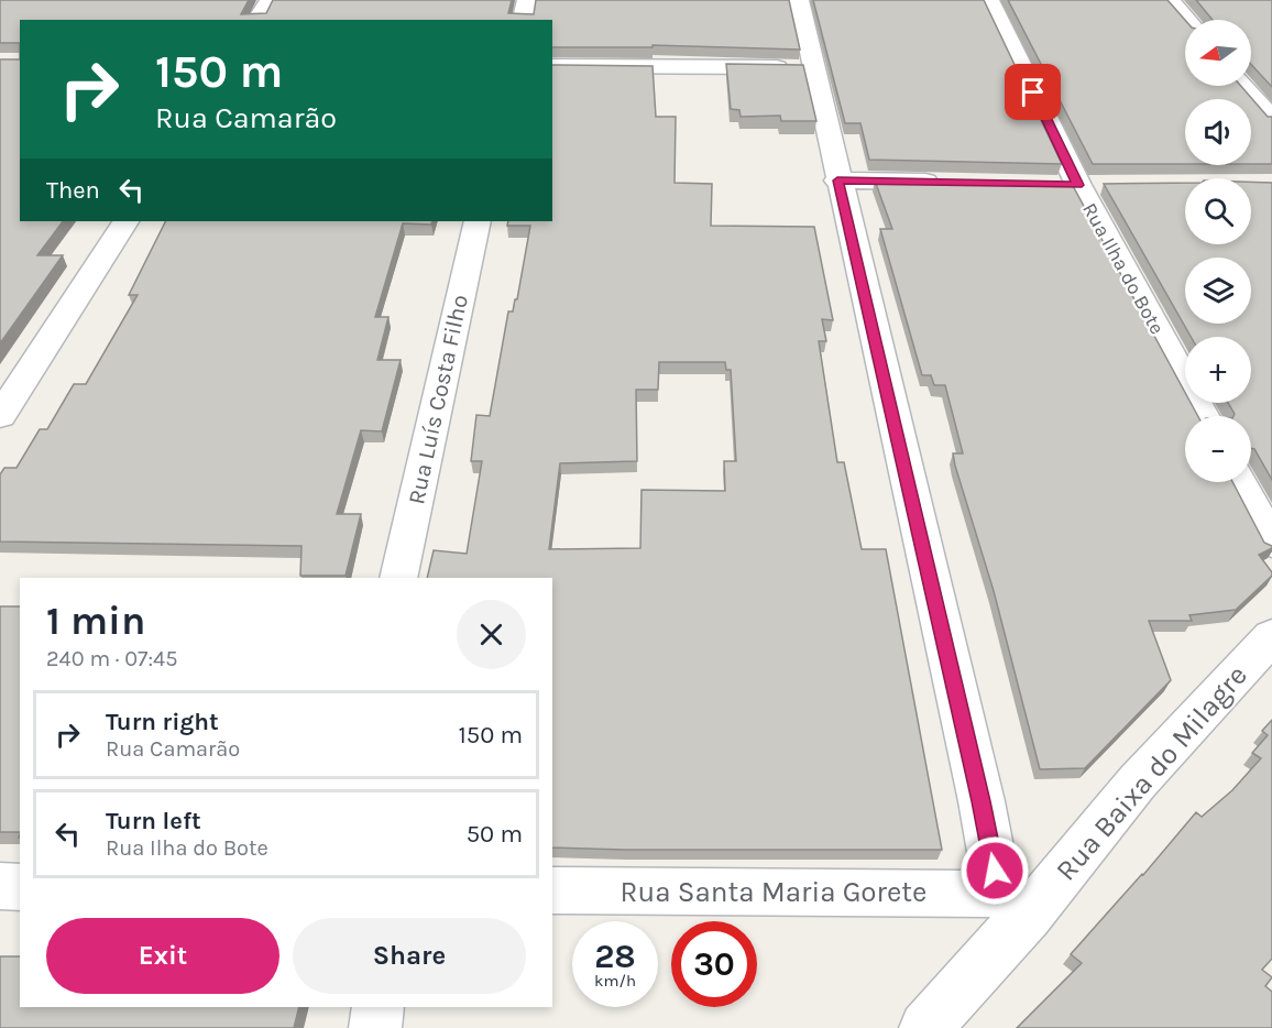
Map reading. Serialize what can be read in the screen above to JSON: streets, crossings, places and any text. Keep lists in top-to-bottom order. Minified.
{"streets":{"street":["Rua Ilha do Bote","Rua Luís Costa Filho","Rua Baixa do Milagre","Rua Santa Maria Gorete"]},"crossings":[["Rua Baixa do Milagre","Rua Santa Maria Gorete"]],"north":"left","page":{"map_buttons":["+","−"],"turn":["150 m","Rua Camarão"],"then":"Then","heading":["1 min","240 m · 07:45"],"list":[{"name":"Turn right","note":"Rua Camarão","value":"150 m"},{"name":"Turn left","note":"Rua Ilha do Bote","value":"50 m"}],"buttons":["Exit","Share"],"speed":"28 km/h","limit":"30"}}
